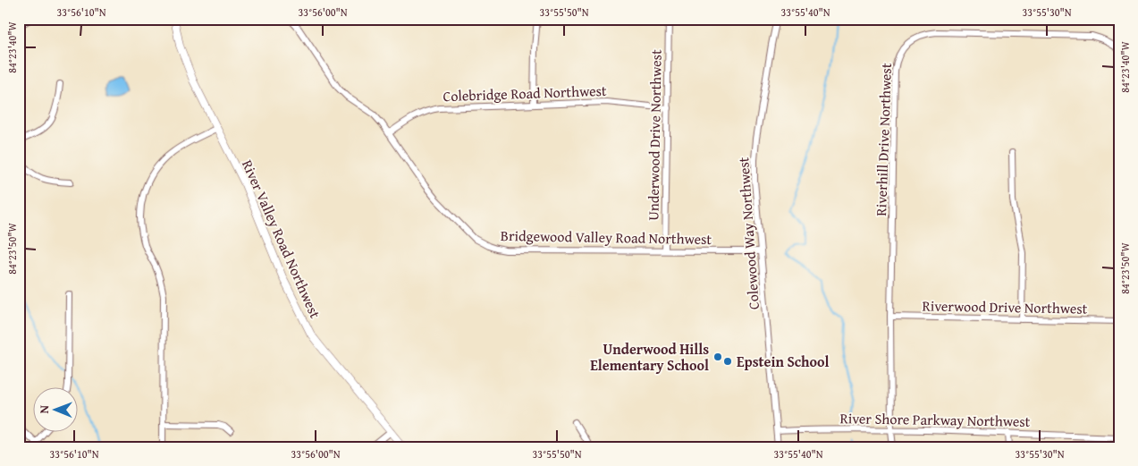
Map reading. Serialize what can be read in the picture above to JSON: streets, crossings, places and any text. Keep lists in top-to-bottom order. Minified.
{"streets":{"street":["Colebridge Road Northwest","Underwood Drive Northwest","Riverhill Drive Northwest","Colewood Way Northwest","Bridgewood Valley Road Northwest","River Valley Road Northwest","Riverwood Drive Northwest","River Shore Parkway Northwest"]},"crossings":[["Colebridge Road Northwest","Underwood Drive Northwest"],["Colebridge Road Northwest","Bridgewood Valley Road Northwest"],["Underwood Drive Northwest","Bridgewood Valley Road Northwest"],["Riverhill Drive Northwest","Riverwood Drive Northwest"],["Riverhill Drive Northwest","River Shore Parkway Northwest"],["Colewood Way Northwest","Bridgewood Valley Road Northwest"],["Colewood Way Northwest","River Shore Parkway Northwest"]],"places":["Underwood Hills Elementary School","Epstein School"],"north":"left","coordinates":["33°56'10\"N","33°56'00\"N","33°55'50\"N","33°55'40\"N","33°55'30\"N","84°23'40\"W","84°23'50\"W"]}
